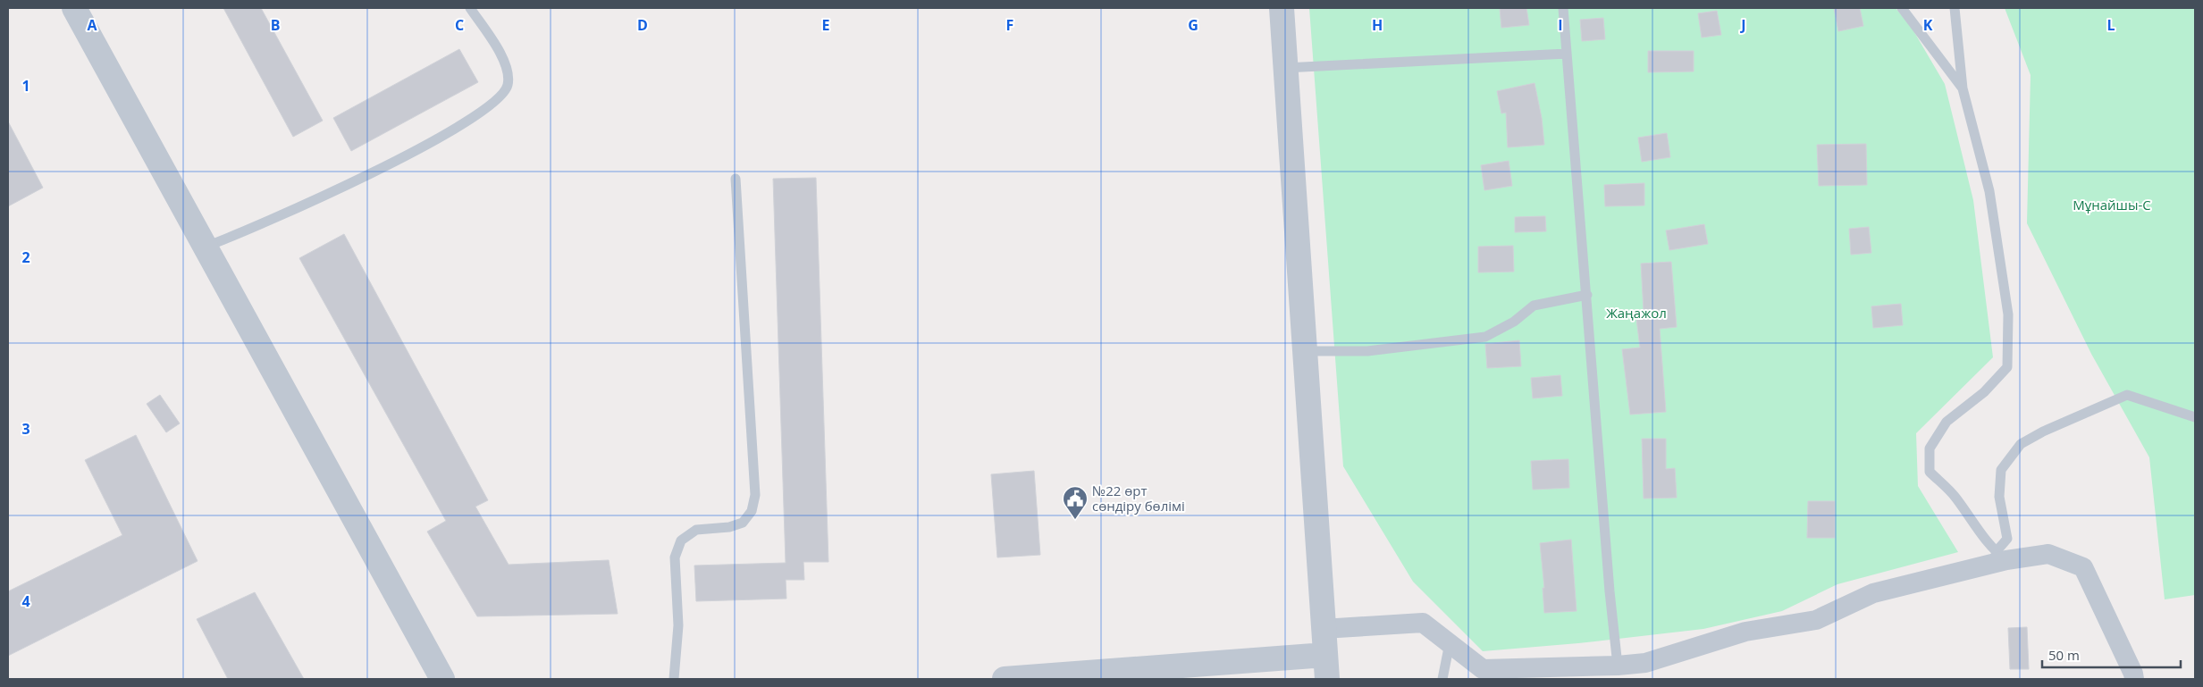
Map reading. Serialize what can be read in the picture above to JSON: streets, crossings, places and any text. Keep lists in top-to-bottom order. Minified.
{"parks":["Мұнайшы-С","Жаңажол"],"places":{"public building":["№22 өрт сөндіру бөлімі"]},"scale_bar":"50 m","grid":{"columns":["A","B","C","D","E","F","G","H","I","J","K","L"],"rows":["1","2","3","4"]}}
